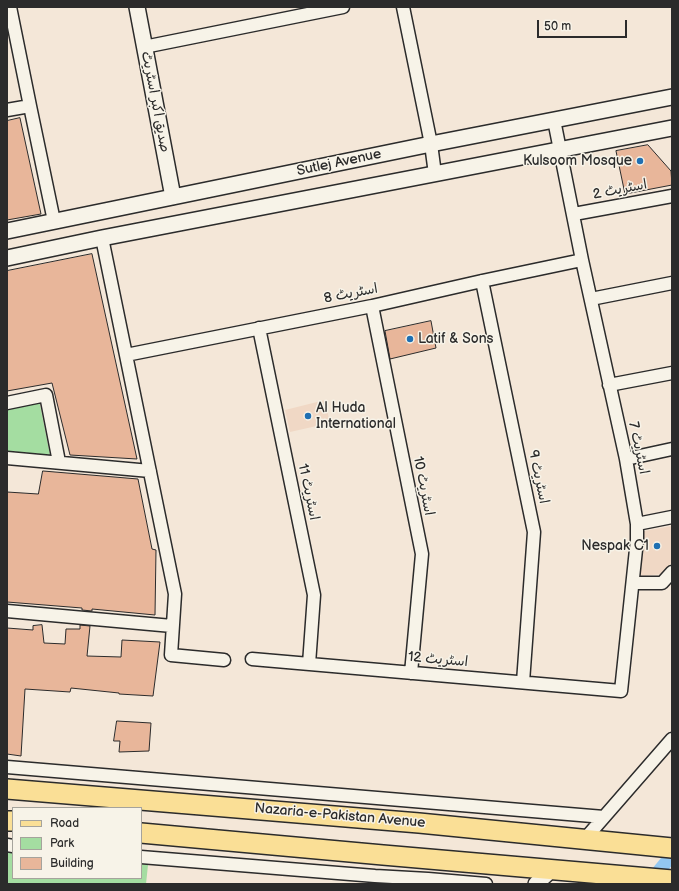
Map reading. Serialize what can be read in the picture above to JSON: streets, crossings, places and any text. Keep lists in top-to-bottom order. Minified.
{"streets":{"main road":["Nazaria-e-Pakistan Avenue"],"street":["صدیق اکبر اسٹریٹ","Sutlej Avenue","اسٹریٹ 2","اسٹریٹ 8","اسٹریٹ 7","اسٹریٹ 9","اسٹریٹ 10","اسٹریٹ 11","اسٹریٹ 12"]},"crossings":[["صدیق اکبر اسٹریٹ","Sutlej Avenue"],["Sutlej Avenue","اسٹریٹ 7"],["اسٹریٹ 2","اسٹریٹ 7"],["اسٹریٹ 8","اسٹریٹ 7"],["اسٹریٹ 8","اسٹریٹ 9"],["اسٹریٹ 8","اسٹریٹ 10"],["اسٹریٹ 8","اسٹریٹ 11"],["اسٹریٹ 7","اسٹریٹ 12"],["اسٹریٹ 9","اسٹریٹ 12"],["اسٹریٹ 10","اسٹریٹ 12"],["اسٹریٹ 11","اسٹریٹ 12"]],"places":["Kulsoom Mosque","Latif & Sons","Al Huda International","Nespak C1"],"legend":["Road","Park","Building"],"scale_bar":"50 m"}
